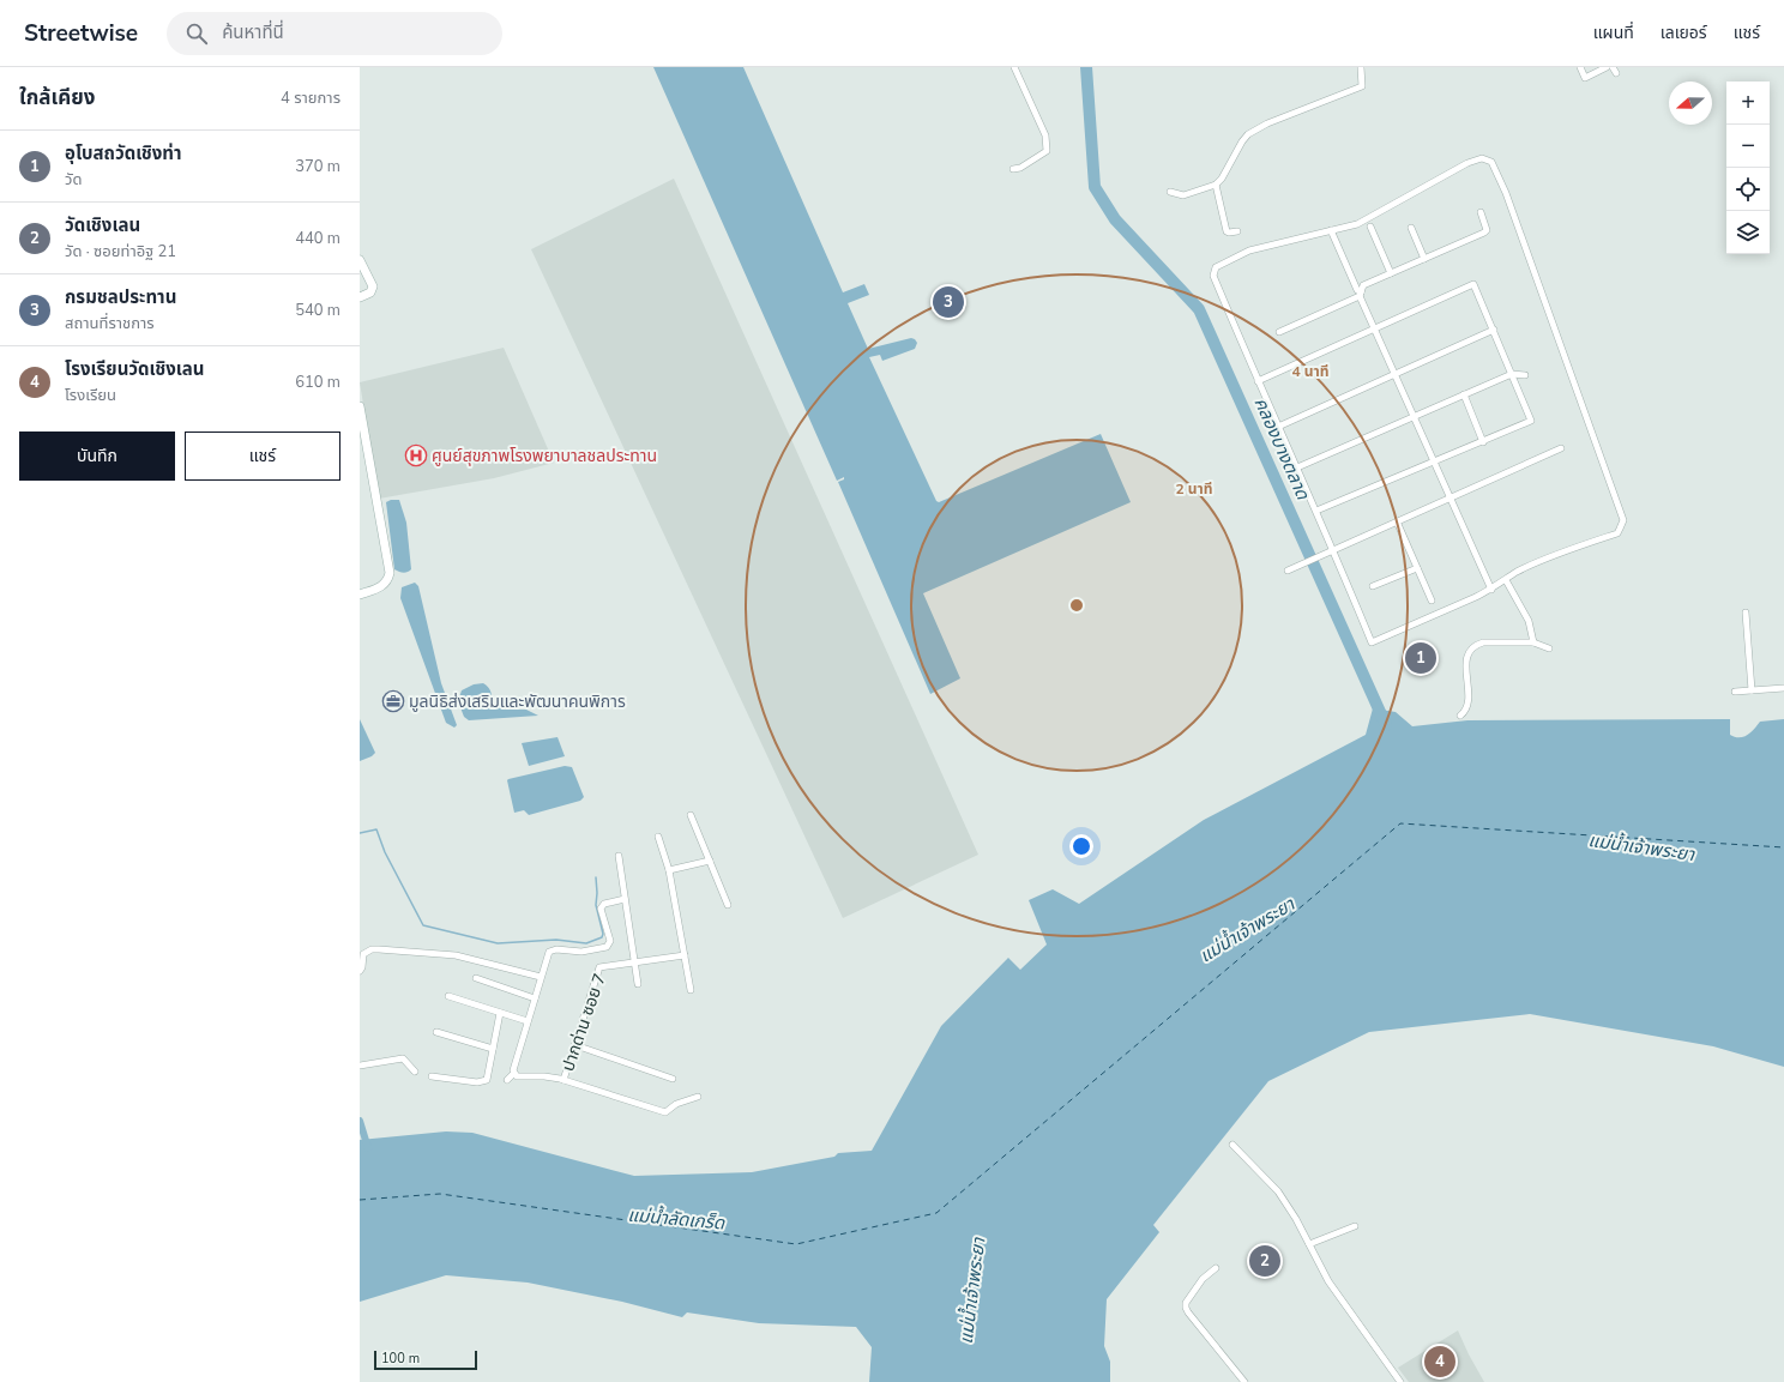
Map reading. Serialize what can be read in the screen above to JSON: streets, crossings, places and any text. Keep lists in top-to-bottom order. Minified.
{"streets":{"street":["ปากด่าน ซอย 7"]},"water":["คลองบางตลาด","แม่น้ำเจ้าพระยา","แม่น้ำลัดเกร็ด"],"places":{"hospital":["ศูนย์สุขภาพโรงพยาบาลชลประทาน"],"office":["มูลนิธิส่งเสริมและพัฒนาคนพิการ"]},"scale_bar":"100 m","north":"left","page":{"header":"Streetwise","search":"ค้นหาที่นี่","nav":["แผนที่","เลเยอร์","แชร์"],"heading":["ใกล้เคียง","4 รายการ"],"map_buttons":["+","−"],"list":[{"mark":"1","name":"อุโบสถวัดเชิงท่า","note":"วัด","value":"370 m"},{"mark":"2","name":"วัดเชิงเลน","note":"วัด · ซอยท่าอิฐ 21","value":"440 m"},{"mark":"3","name":"กรมชลประทาน","note":"สถานที่ราชการ","value":"540 m"},{"mark":"4","name":"โรงเรียนวัดเชิงเลน","note":"โรงเรียน","value":"610 m"}],"pins":["3","1","2","4"],"buttons":["บันทึก","แชร์"],"scale":"100 m"},"rings":["4 นาที","2 นาที"]}
